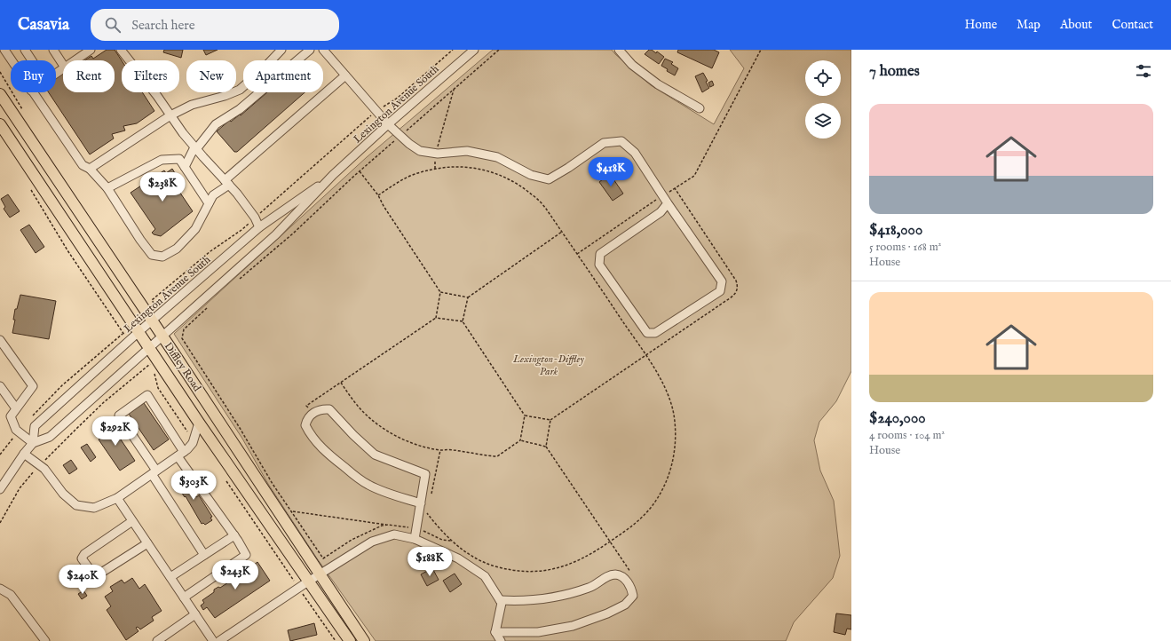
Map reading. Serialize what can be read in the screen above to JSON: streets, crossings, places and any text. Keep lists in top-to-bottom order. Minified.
{"streets":{"main road":["Diffley Road"],"street":["Lexington Avenue South"]},"crossings":[["Lexington Avenue South","Diffley Road"]],"parks":["Lexington-Diffley Park"],"page":{"header":"Casavia","search":"Search here","nav":["Home","Map","About","Contact"],"heading":"7 homes","chip":["Buy","Rent","Filters","New","Apartment"],"list":[{"name":"$418,000","note":"5 rooms · 168 m² · House"},{"name":"$240,000","note":"4 rooms · 104 m² · House"}],"price":["$418K","$238K","$292K","$303K","$188K","$243K","$240K"]}}
